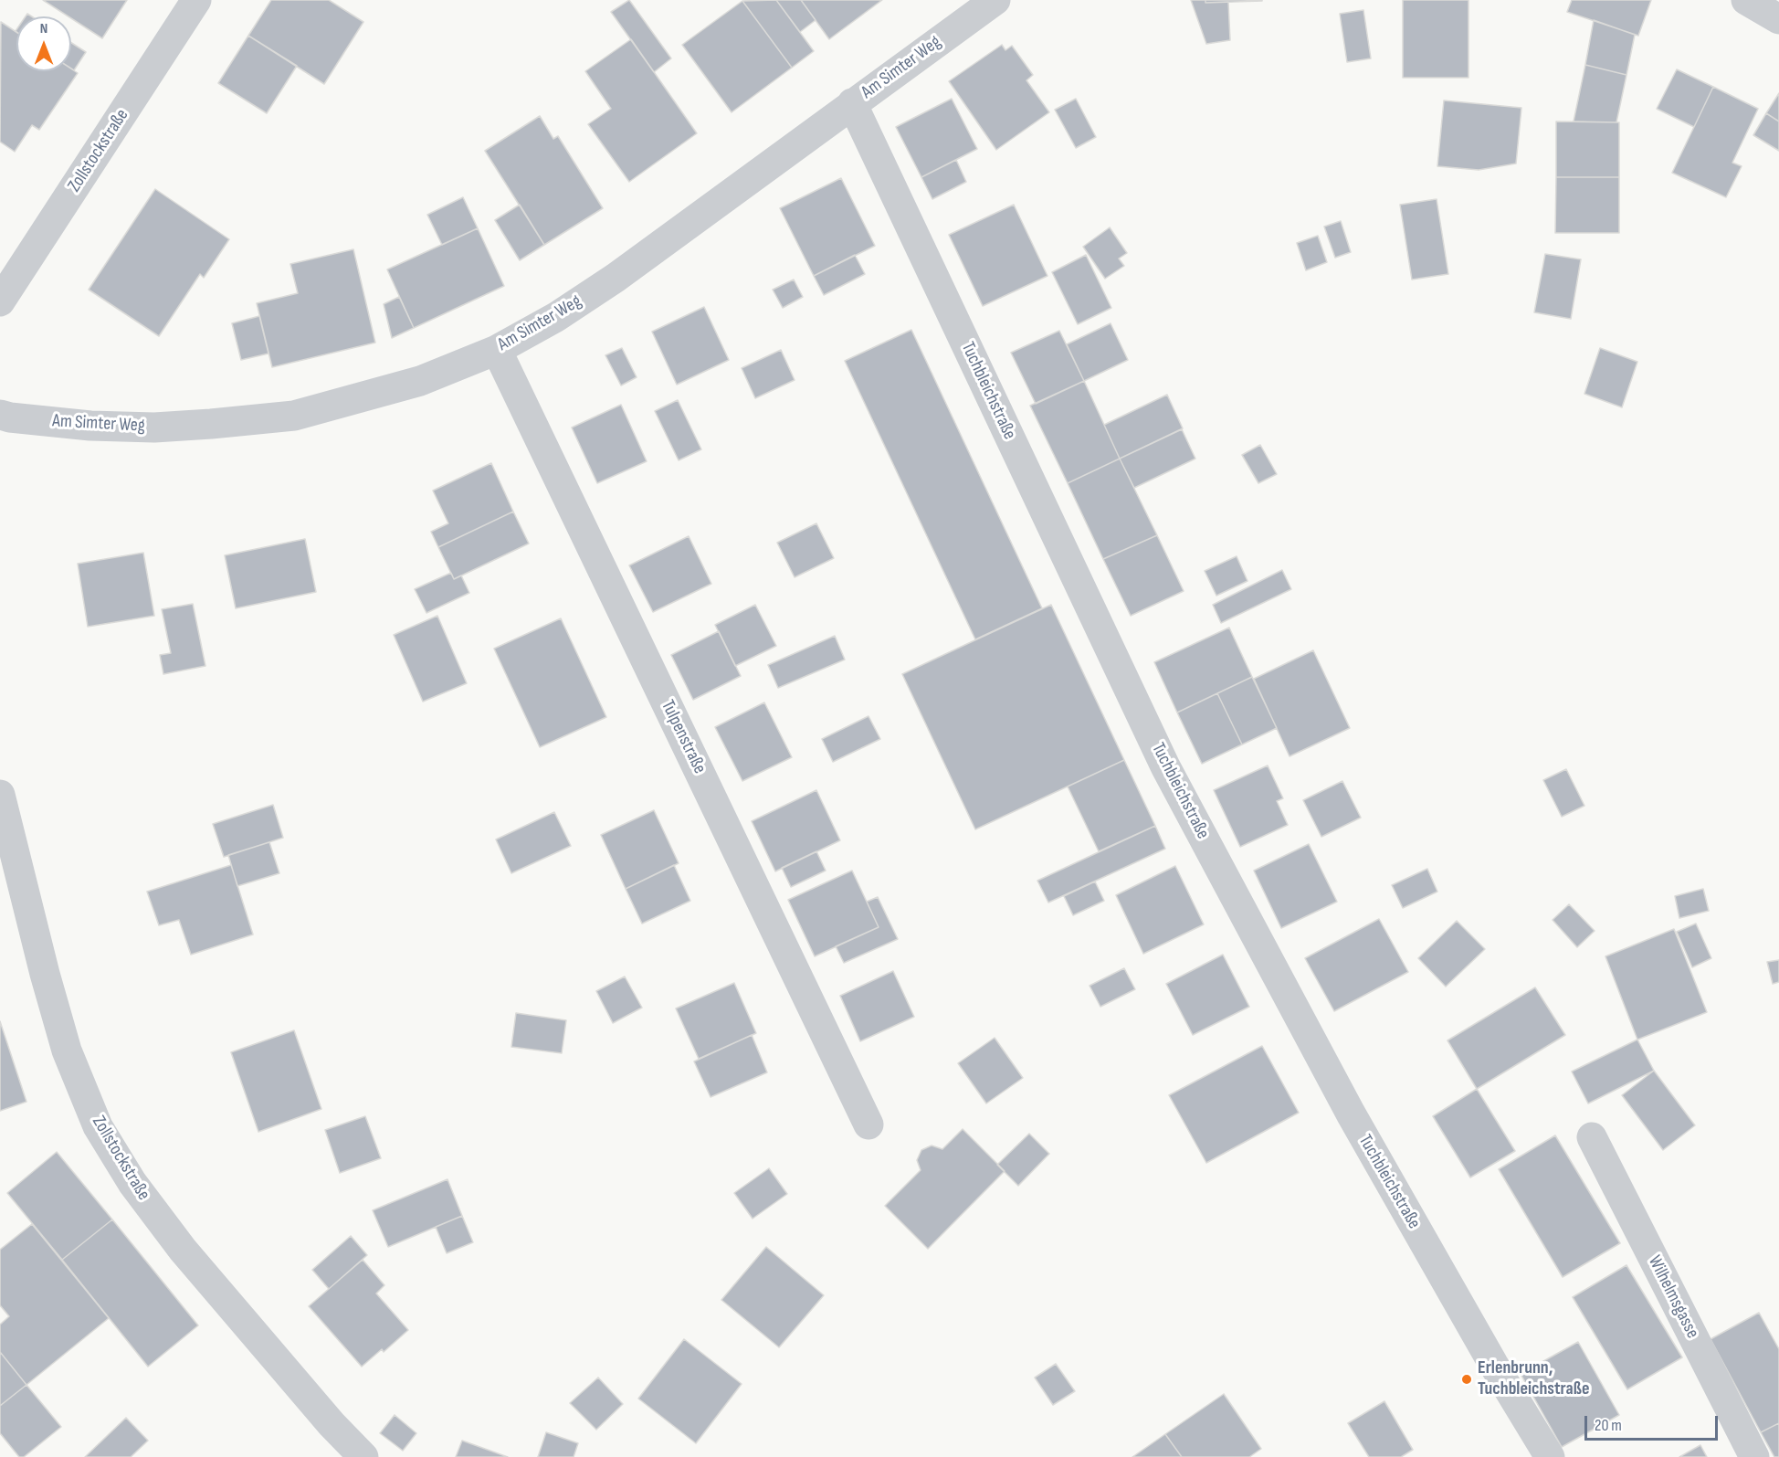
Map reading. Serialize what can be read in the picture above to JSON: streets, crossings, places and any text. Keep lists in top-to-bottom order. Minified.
{"streets":{"street":["Am Simter Weg","Zollstockstraße","Tuchbleichstraße","Tulpenstraße","Wilhelmsgasse"]},"crossings":[["Am Simter Weg","Tuchbleichstraße"],["Am Simter Weg","Tulpenstraße"]],"places":["Erlenbrunn, Tuchbleichstraße"],"scale_bar":"20 m","north":"top"}
